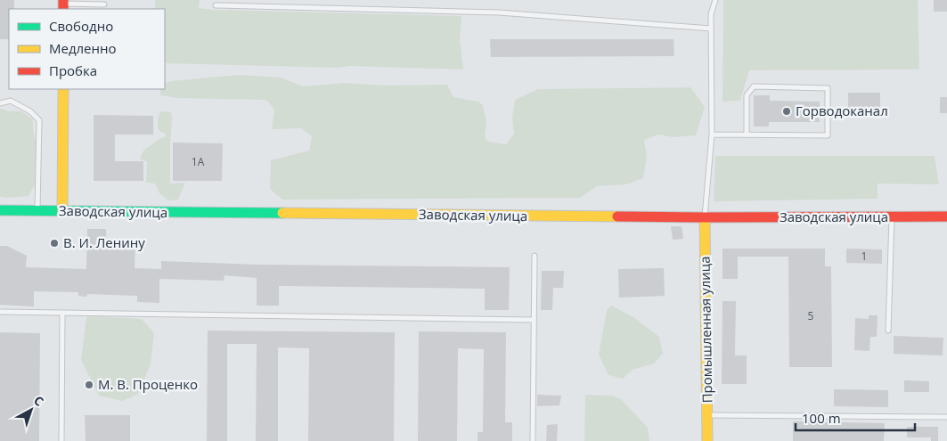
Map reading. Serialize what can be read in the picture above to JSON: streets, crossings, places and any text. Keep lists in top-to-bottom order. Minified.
{"streets":{"main road":["Заводская улица","Промышленная улица"]},"crossings":[["Заводская улица","Промышленная улица"]],"places":["Горводоканал","В. И. Ленину","М. В. Проценко"],"house_numbers":["1А","1","5"],"legend":["Свободно","Медленно","Пробка"],"scale_bar":"100 m","north":"top right"}
